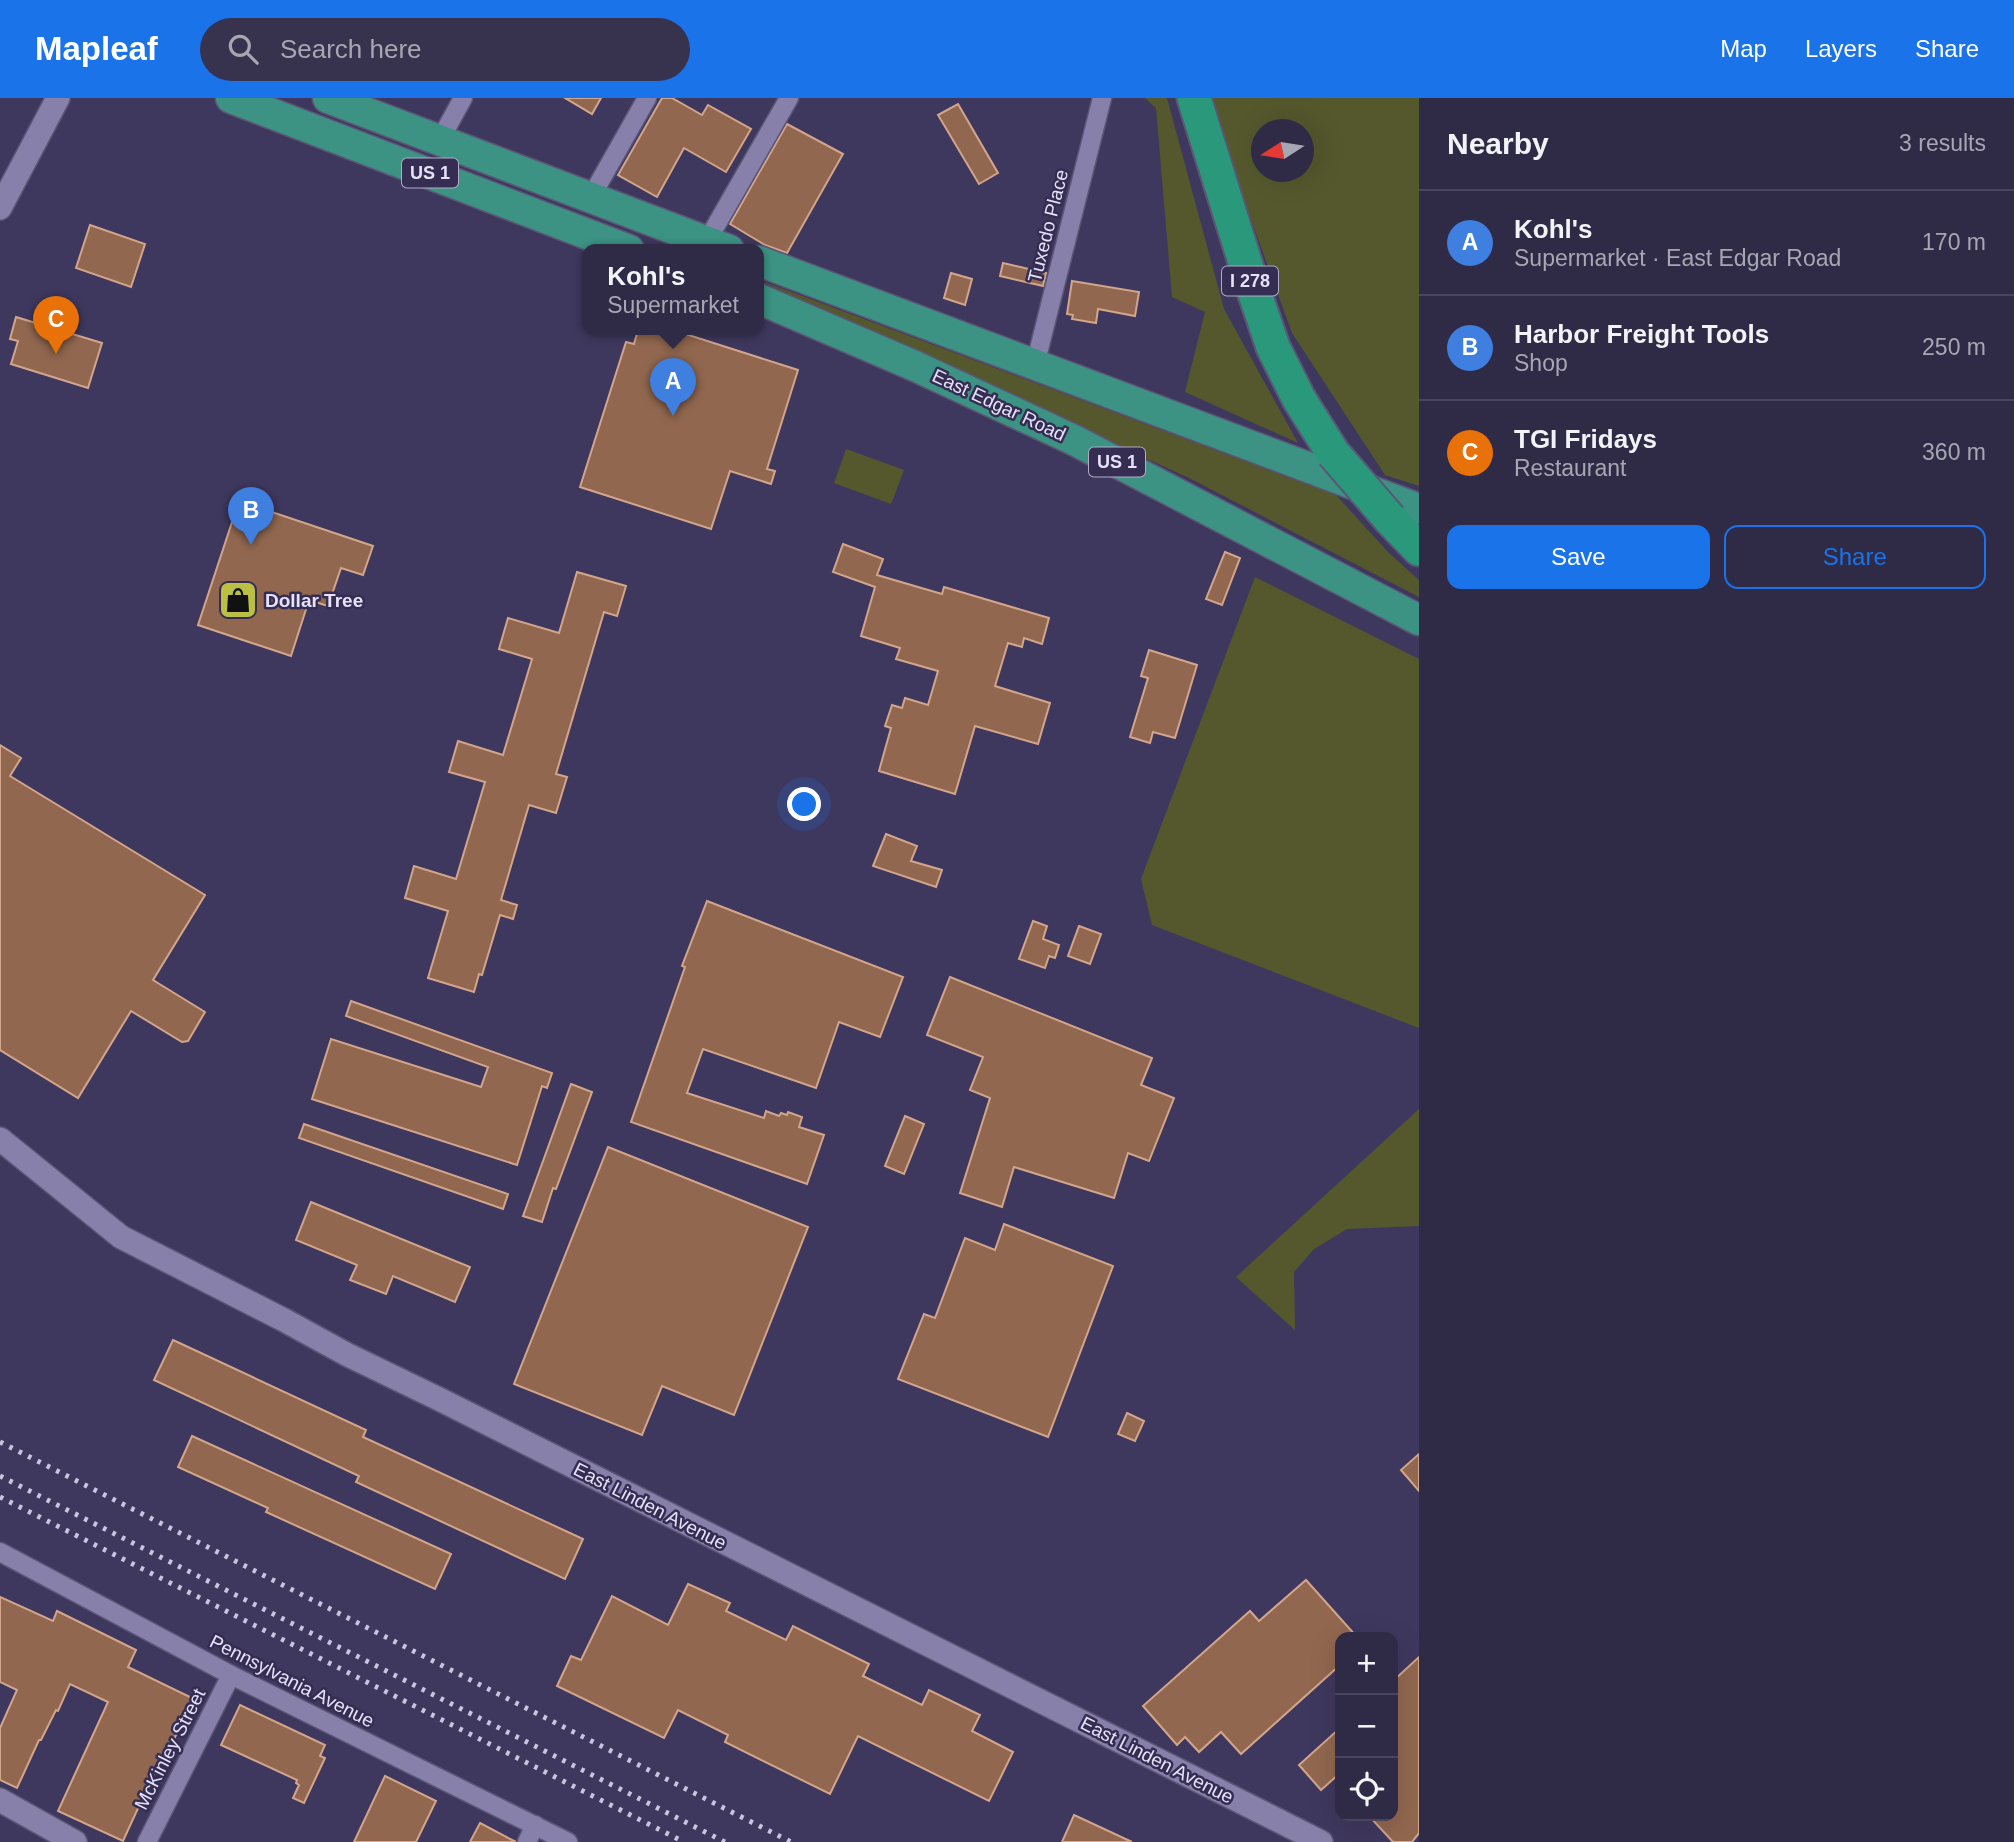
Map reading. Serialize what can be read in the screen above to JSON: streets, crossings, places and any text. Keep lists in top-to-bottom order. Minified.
{"streets":{"highway":["US 1","I 278","East Edgar Road"],"street":["Tuxedo Place","East Linden Avenue","Pennsylvania Avenue","McKinley Street"]},"crossings":[["Pennsylvania Avenue","McKinley Street"]],"places":{"shop":["Dollar Tree"]},"north":"left","page":{"header":"Mapleaf","search":"Search here","nav":["Map","Layers","Share"],"heading":["Nearby","3 results"],"list":[{"mark":"A","name":"Kohl's","note":"Supermarket · East Edgar Road","value":"170 m"},{"mark":"B","name":"Harbor Freight Tools","note":"Shop","value":"250 m"},{"mark":"C","name":"TGI Fridays","note":"Restaurant","value":"360 m"}],"popup":["Kohl's","Supermarket"],"pins":["C","A","B"],"buttons":["Save","Share"],"map_buttons":["+","−"]}}
